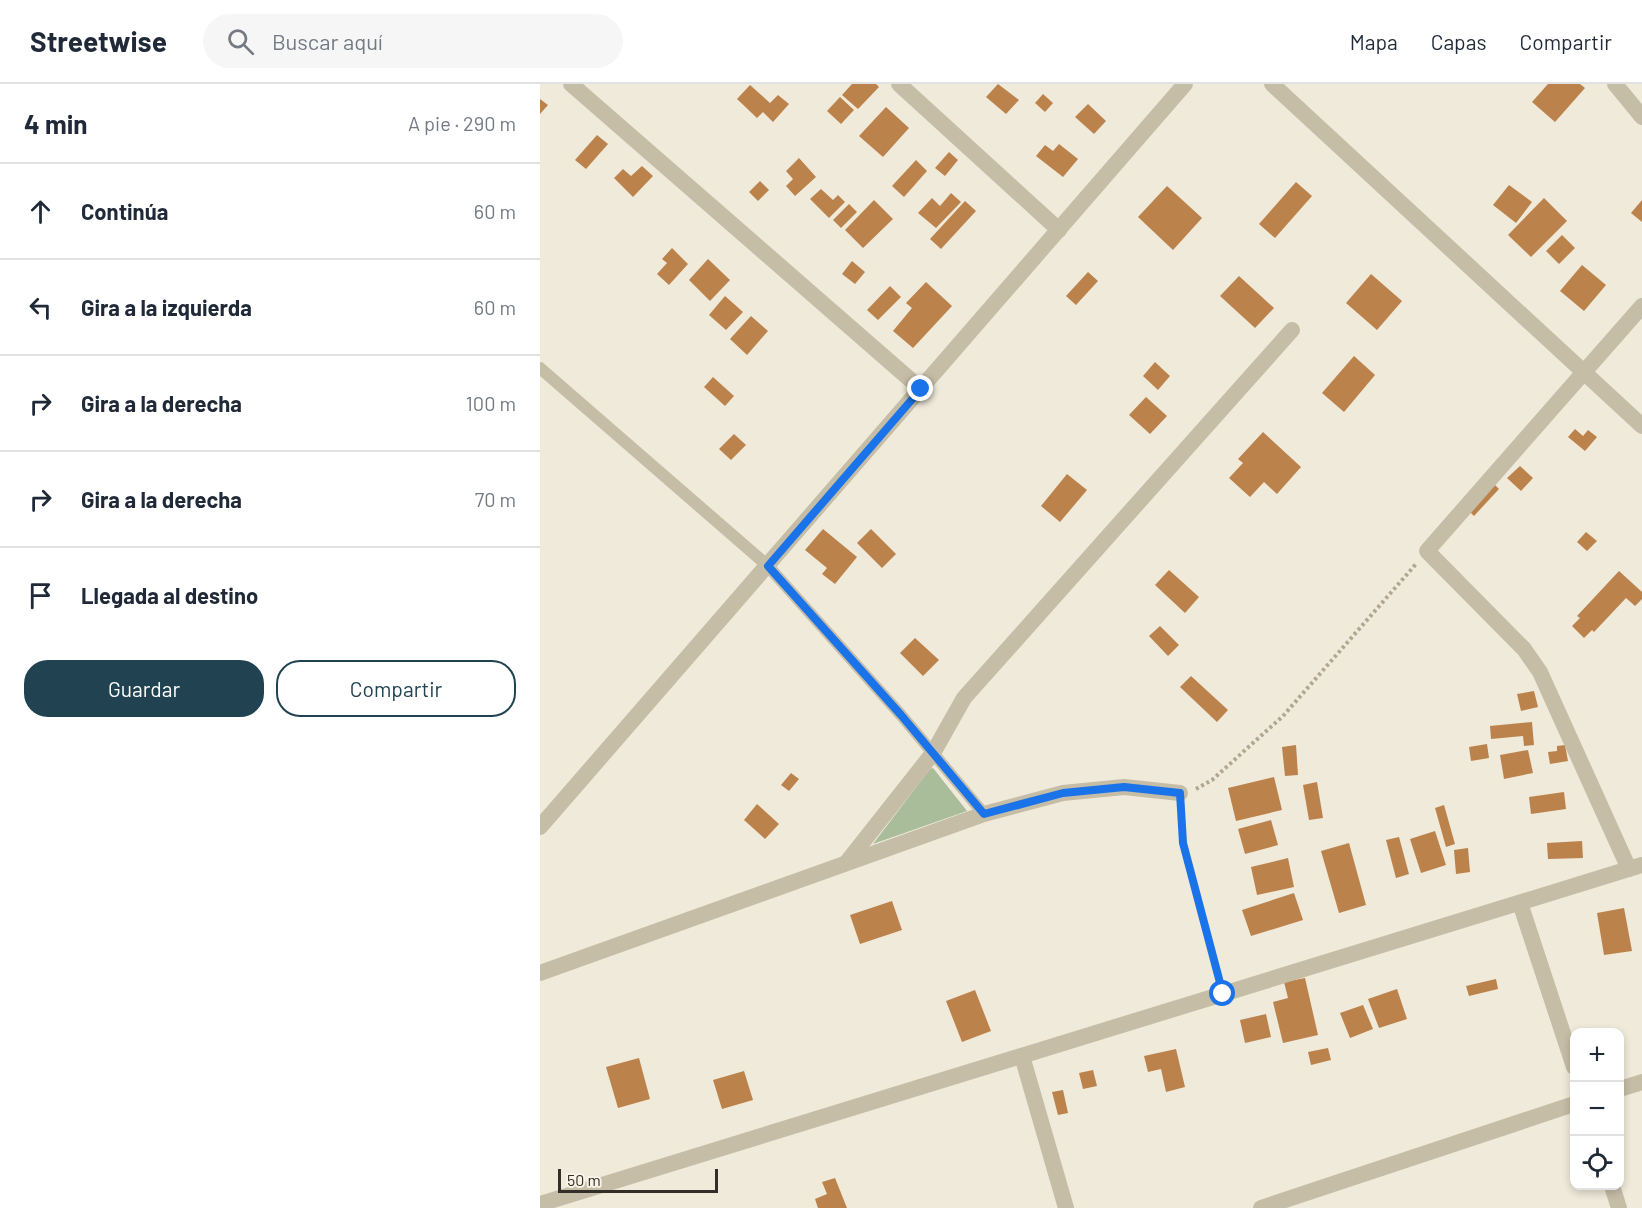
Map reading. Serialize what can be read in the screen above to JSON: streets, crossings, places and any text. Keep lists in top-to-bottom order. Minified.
{"scale_bar":"50 m","page":{"header":"Streetwise","search":"Buscar aquí","nav":["Mapa","Capas","Compartir"],"heading":["4 min","A pie · 290 m"],"list":[["Continúa","60 m"],["Gira a la izquierda","60 m"],["Gira a la derecha","100 m"],["Gira a la derecha","70 m"],"Llegada al destino"],"buttons":["Guardar","Compartir"],"map_buttons":["+","−"],"scale":"50 m"}}
